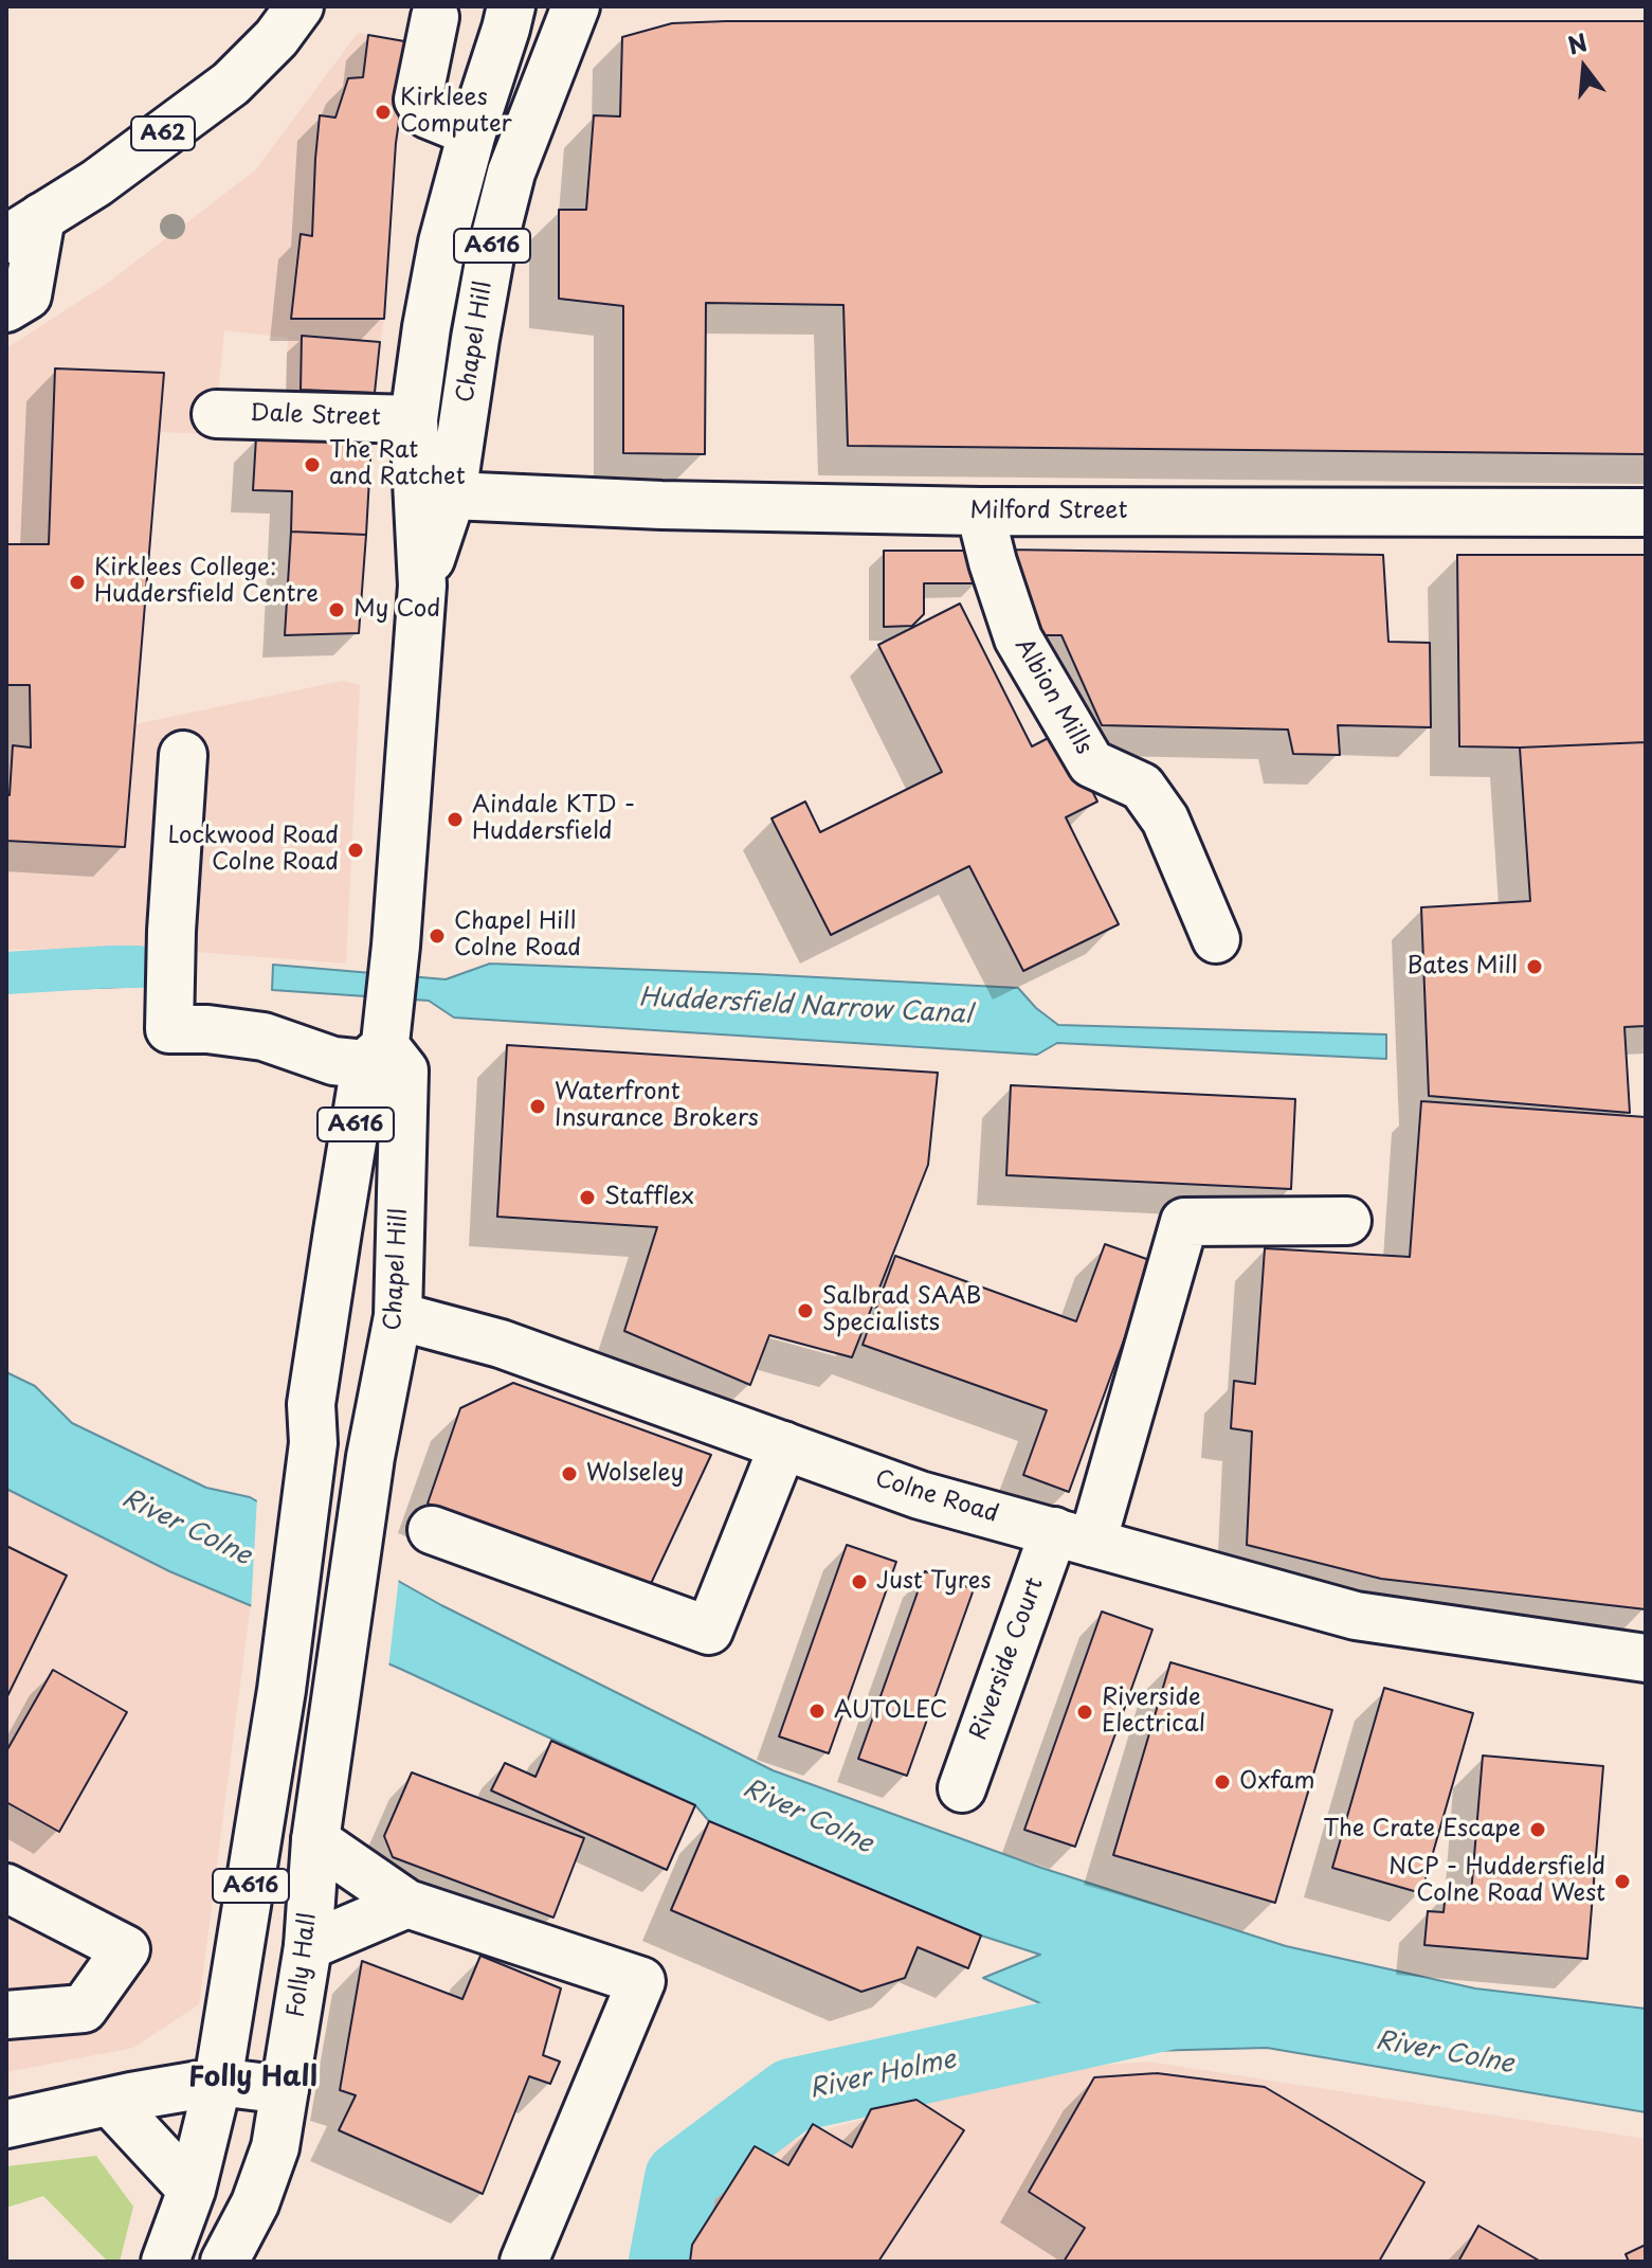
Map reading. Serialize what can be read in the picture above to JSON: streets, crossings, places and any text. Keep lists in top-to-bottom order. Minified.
{"streets":{"main road":["A62","A616","Chapel Hill","Dale Street","Milford Street","Albion Mills","Colne Road","Riverside Court","Folly Hall"]},"crossings":[["A616","Chapel Hill"],["Chapel Hill","Dale Street"],["Chapel Hill","Milford Street"],["Chapel Hill","Colne Road"],["Chapel Hill","Folly Hall"],["Milford Street","Albion Mills"],["Colne Road","Riverside Court"]],"districts":["Folly Hall"],"water":["Huddersfield Narrow Canal","River Colne","River Holme"],"places":["Kirklees Computer","The Rat and Ratchet","Kirklees College: Huddersfield Centre","My Cod","Aindale KTD - Huddersfield","Lockwood Road Colne Road","Chapel Hill Colne Road","Bates Mill","Waterfront Insurance Brokers","Stafflex","Salbrad SAAB Specialists","Wolseley","Just Tyres","AUTOLEC","Riverside Electrical","Oxfam","The Crate Escape","NCP - Huddersfield Colne Road West"],"north":"top"}
